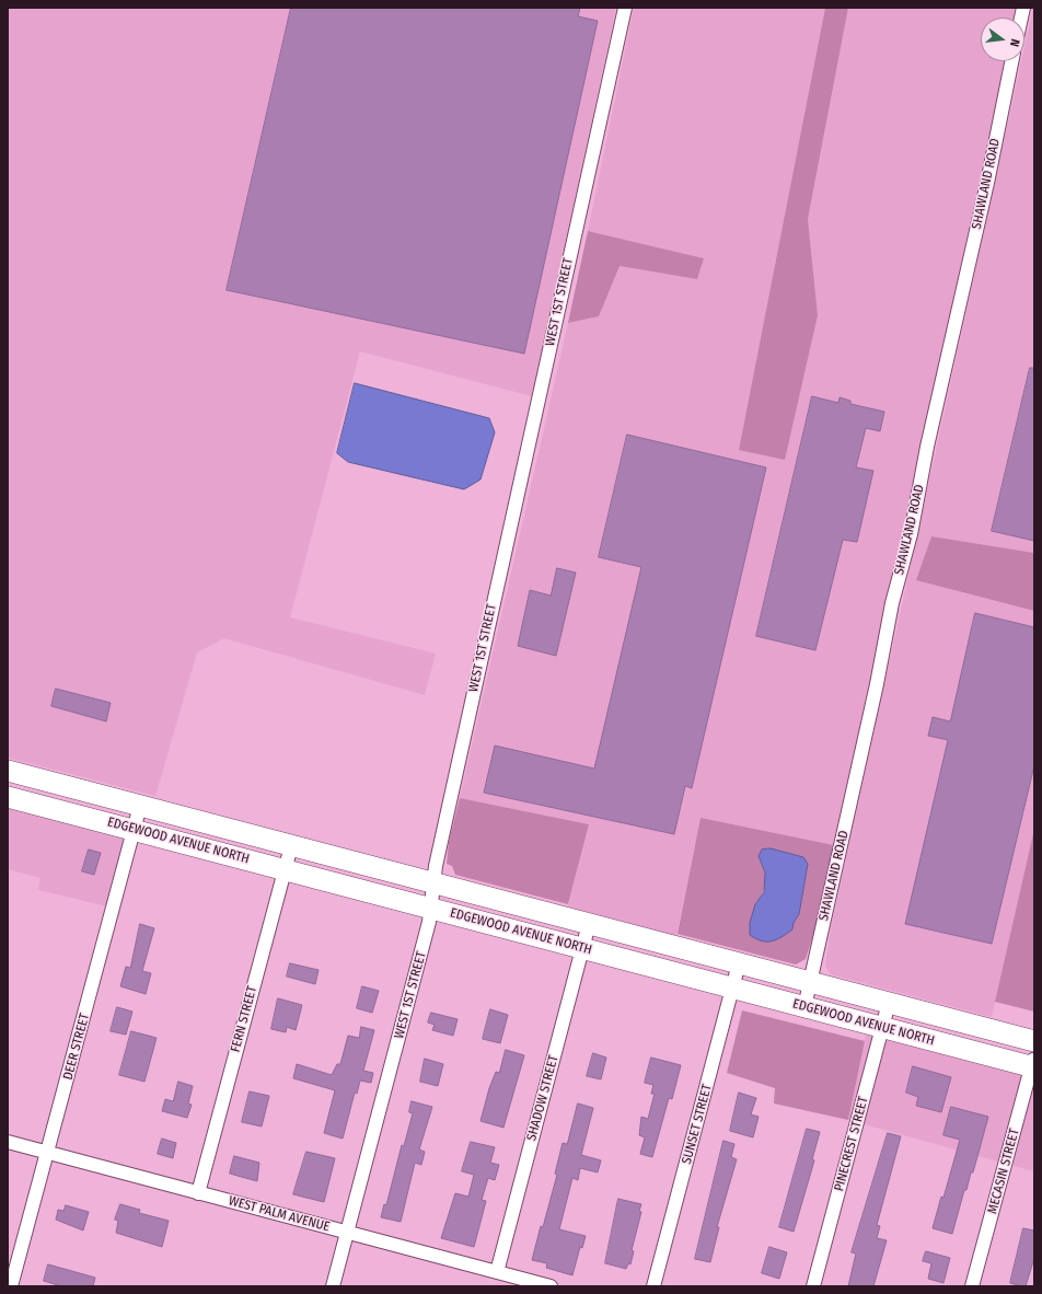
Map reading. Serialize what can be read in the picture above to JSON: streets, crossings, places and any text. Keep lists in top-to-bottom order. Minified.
{"streets":{"main road":["EDGEWOOD AVENUE NORTH"],"street":["SHAWLAND ROAD","WEST 1ST STREET","FERN STREET","DEER STREET","SHADOW STREET","SUNSET STREET","PINECREST STREET","MECASIN STREET","WEST PALM AVENUE"]},"crossings":[["SHAWLAND ROAD","EDGEWOOD AVENUE NORTH"],["WEST 1ST STREET","EDGEWOOD AVENUE NORTH"],["WEST 1ST STREET","WEST PALM AVENUE"],["EDGEWOOD AVENUE NORTH","FERN STREET"],["EDGEWOOD AVENUE NORTH","DEER STREET"],["EDGEWOOD AVENUE NORTH","SHADOW STREET"],["EDGEWOOD AVENUE NORTH","SUNSET STREET"],["EDGEWOOD AVENUE NORTH","PINECREST STREET"],["EDGEWOOD AVENUE NORTH","MECASIN STREET"],["FERN STREET","WEST PALM AVENUE"],["DEER STREET","WEST PALM AVENUE"],["SHADOW STREET","WEST PALM AVENUE"]],"north":"right"}
